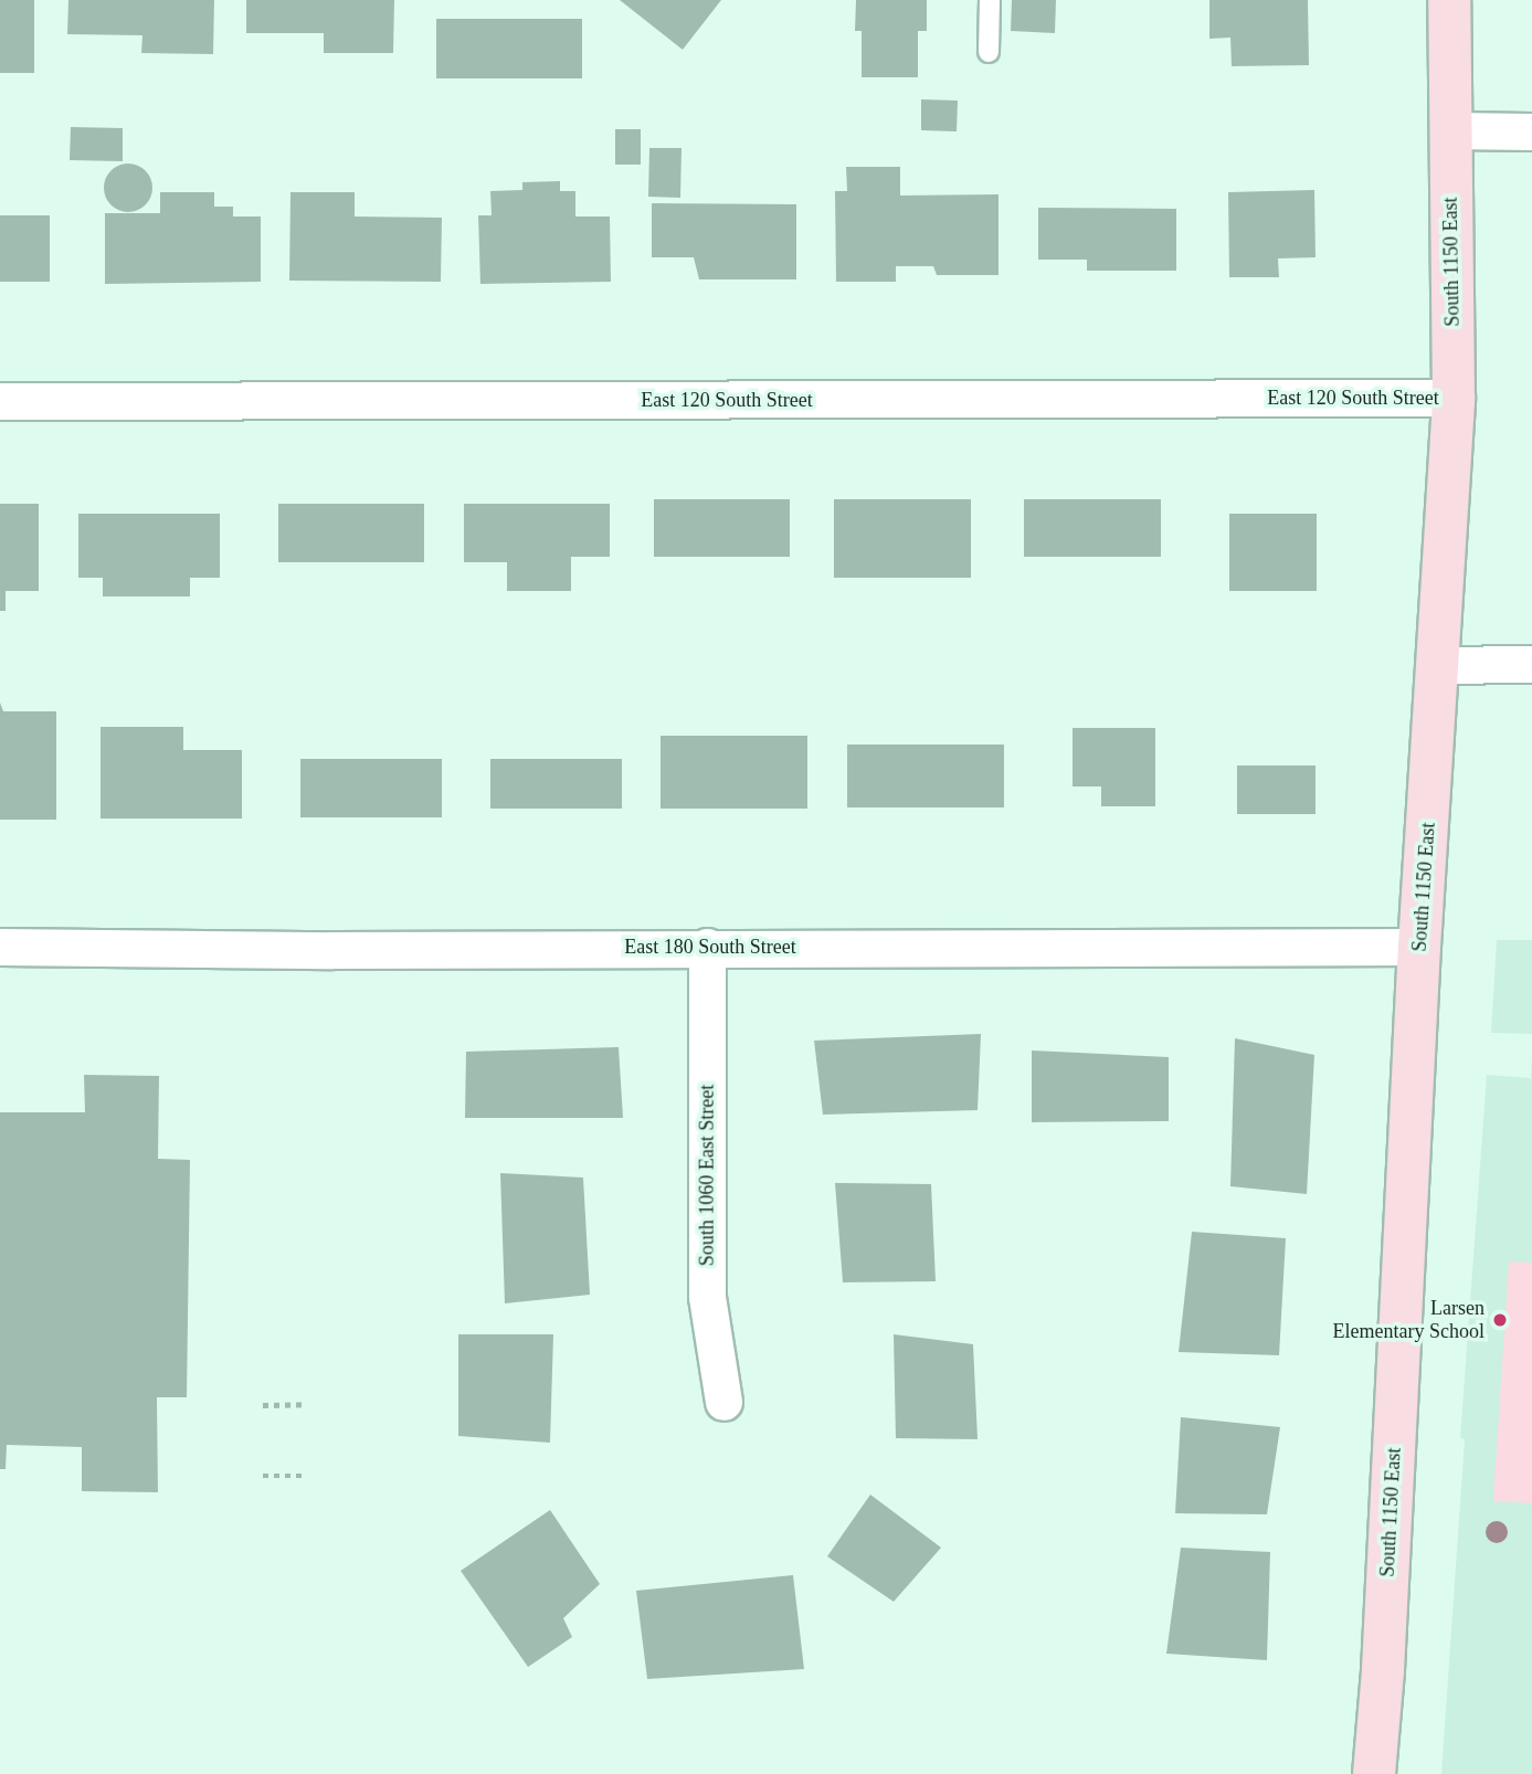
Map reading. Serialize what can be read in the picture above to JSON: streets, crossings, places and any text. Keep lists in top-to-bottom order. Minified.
{"streets":{"street":["South 1150 East","East 120 South Street","East 180 South Street","South 1060 East Street"]},"crossings":[["South 1150 East","East 120 South Street"],["South 1150 East","East 180 South Street"],["East 180 South Street","South 1060 East Street"]],"places":["Larsen Elementary School"]}
